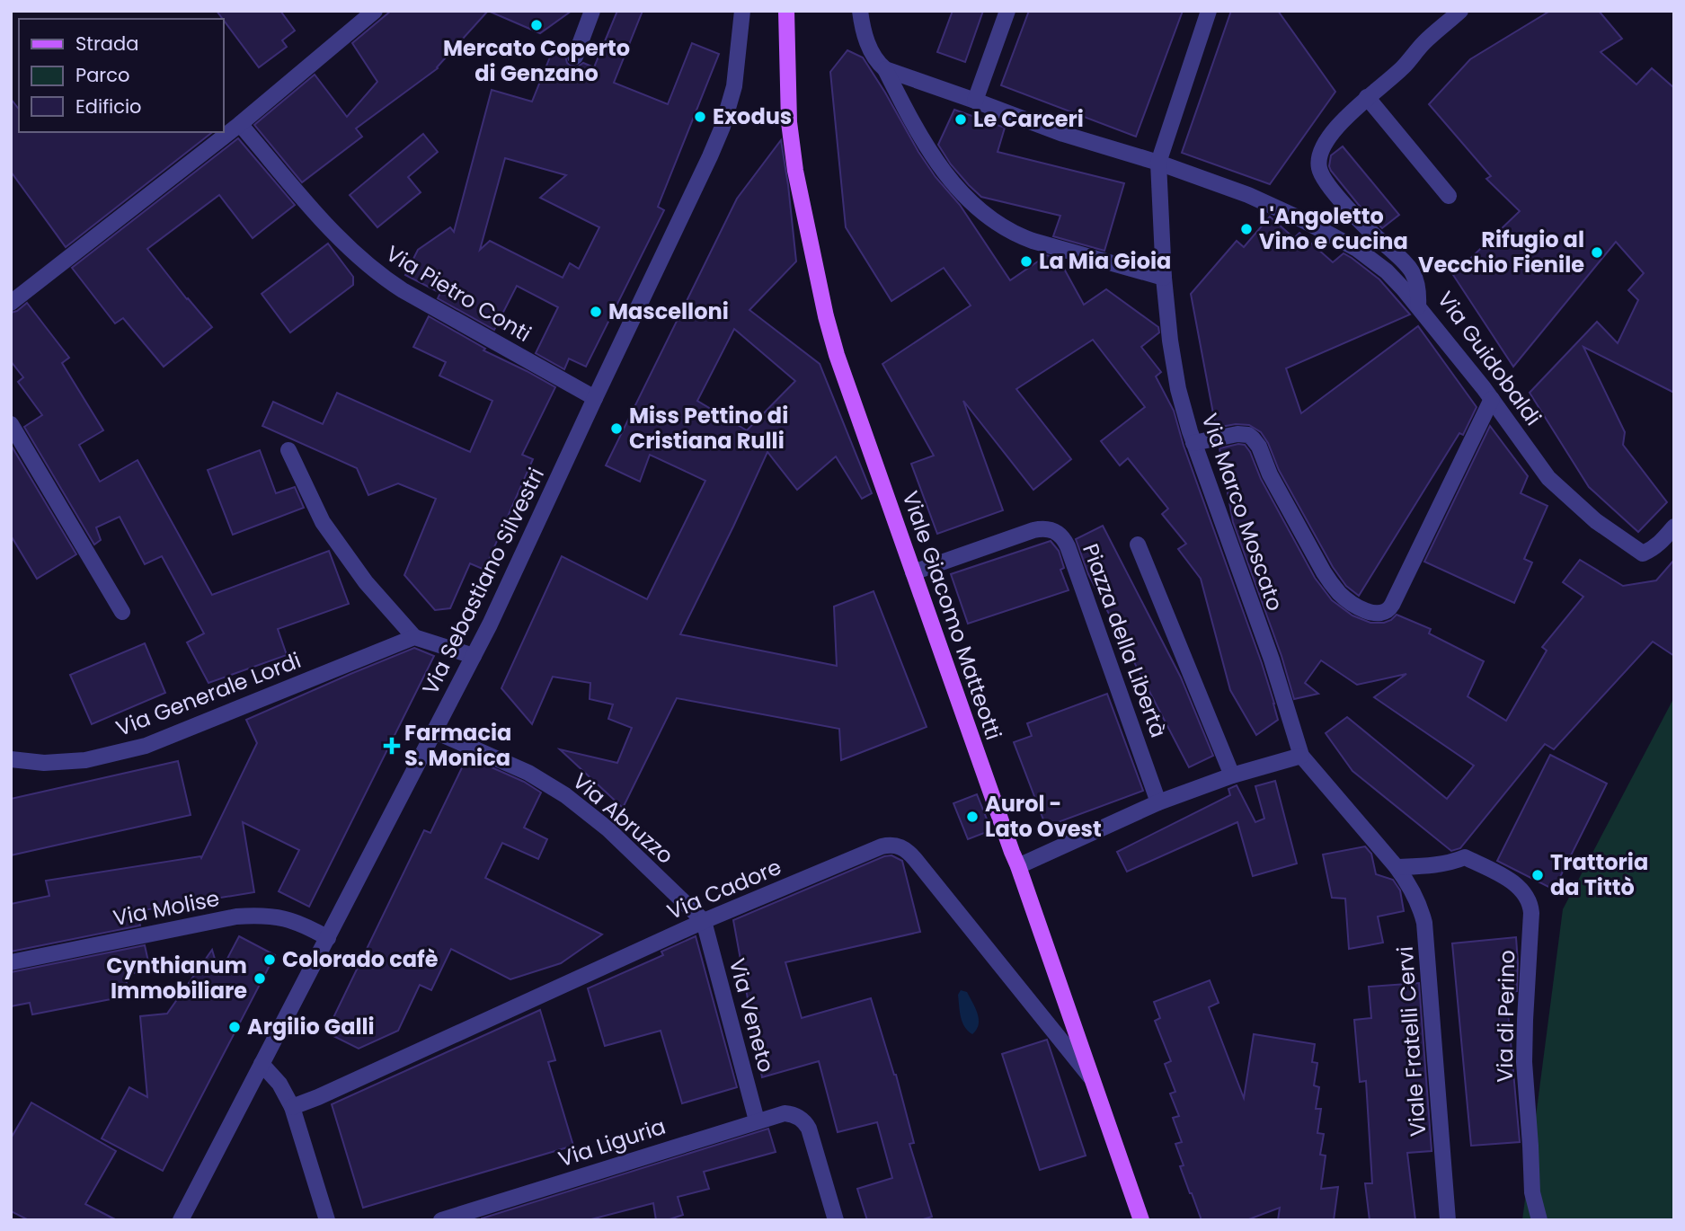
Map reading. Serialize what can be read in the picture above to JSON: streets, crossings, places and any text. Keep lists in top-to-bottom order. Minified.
{"streets":{"main road":["Viale Giacomo Matteotti"],"street":["Via Pietro Conti","Via Guidobaldi","Via Marco Moscato","Via Sebastiano Silvestri","Piazza della Libertà","Via Generale Lordi","Via Abruzzo","Via Cadore","Via Molise","Via Veneto","Via di Perino","Viale Fratelli Cervi","Via Liguria"]},"crossings":[["Via Pietro Conti","Via Sebastiano Silvestri"],["Via Marco Moscato","Viale Fratelli Cervi"],["Via Sebastiano Silvestri","Via Abruzzo"],["Via Sebastiano Silvestri","Via Molise"],["Viale Giacomo Matteotti","Piazza della Libertà"],["Viale Giacomo Matteotti","Via Cadore"],["Via Abruzzo","Via Cadore"],["Via Abruzzo","Via Veneto"],["Via Cadore","Via Veneto"],["Via Veneto","Via Liguria"],["Via di Perino","Viale Fratelli Cervi"]],"places":{"other":["Mercato Coperto di Genzano","Exodus","Le Carceri","L'Angoletto Vino e cucina","Rifugio al Vecchio Fienile","La Mia Gioia","Mascelloni","Miss Pettino di Cristiana Rulli","Aurol - Lato Ovest","Trattoria da Tittò","Colorado cafè","Cynthianum Immobiliare","Argilio Galli"],"health":["Farmacia S. Monica"]},"legend":["Strada","Parco","Edificio"]}
